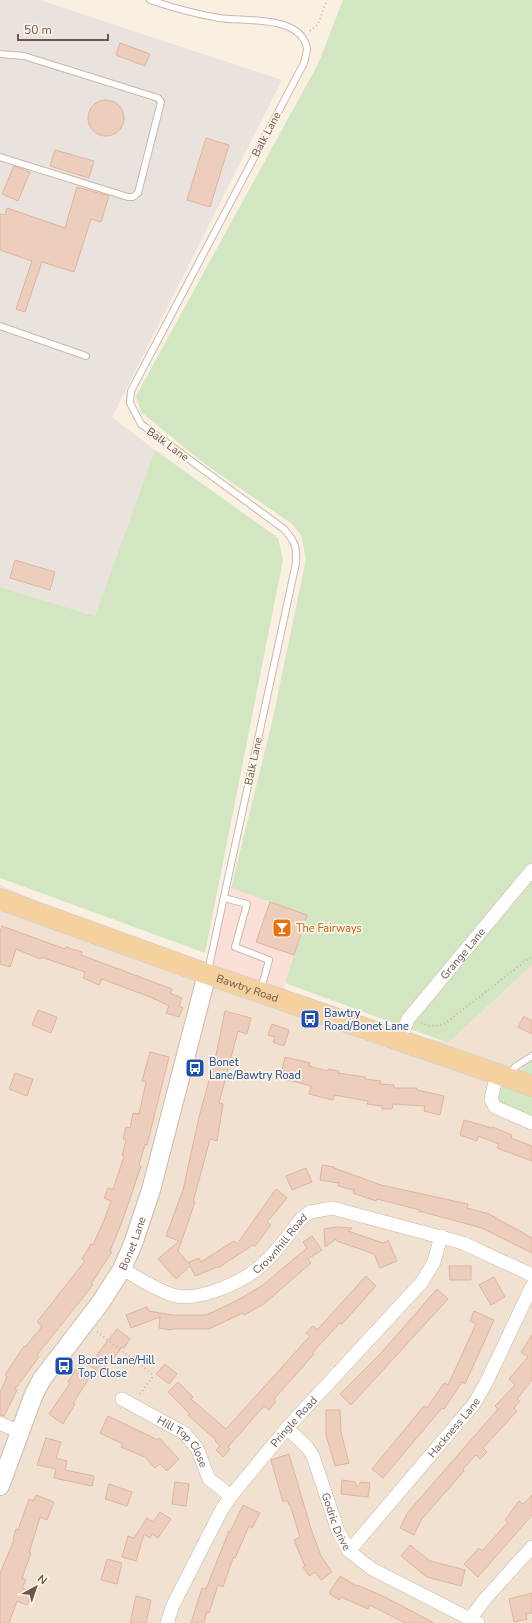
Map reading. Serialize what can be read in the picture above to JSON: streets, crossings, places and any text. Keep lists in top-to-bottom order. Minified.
{"streets":{"main road":["Bawtry Road","Bonet Lane"],"street":["Grange Lane","Crownhill Road","Pringle Road","Hackness Lane","Hill Top Close","Godric Drive"],"lane":["Balk Lane"]},"crossings":[["Balk Lane","Bawtry Road"],["Balk Lane","Bonet Lane"],["Grange Lane","Bawtry Road"],["Bawtry Road","Bonet Lane"],["Bonet Lane","Crownhill Road"],["Crownhill Road","Pringle Road"],["Pringle Road","Hill Top Close"],["Pringle Road","Godric Drive"],["Hackness Lane","Godric Drive"]],"places":{"bar":["The Fairways"],"bus stop":["Bawtry Road/Bonet Lane","Bonet Lane/Bawtry Road","Bonet Lane/Hill Top Close"]},"scale_bar":"50 m","north":"top right"}
